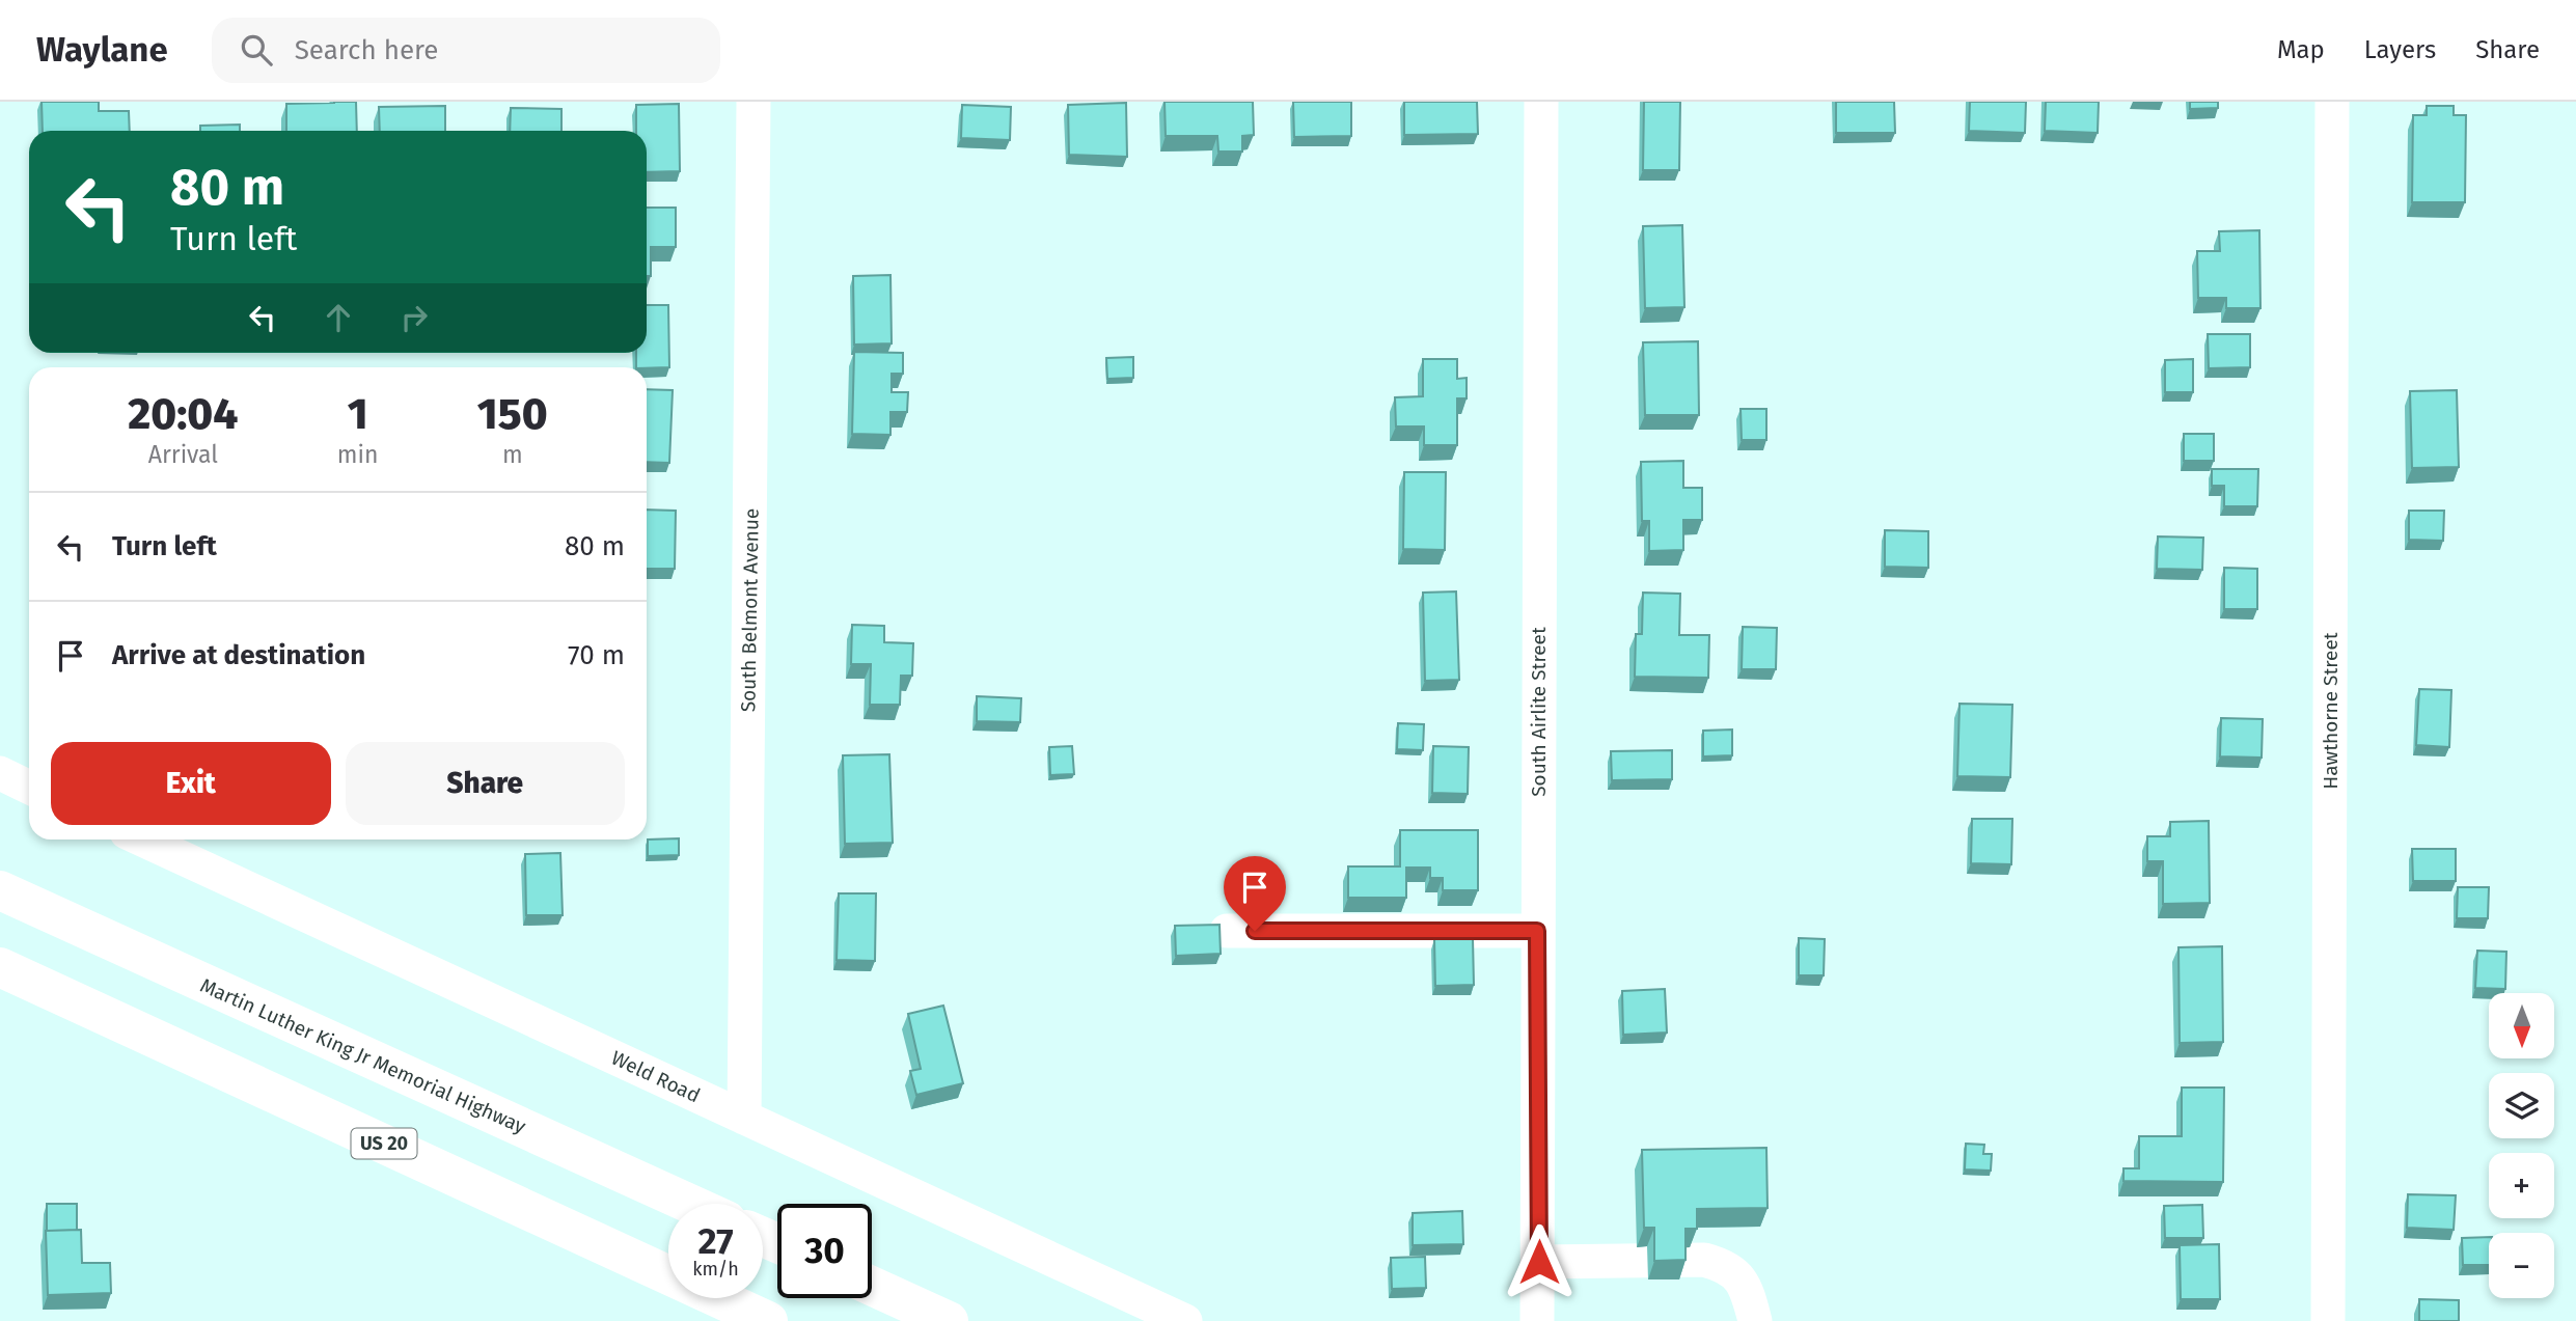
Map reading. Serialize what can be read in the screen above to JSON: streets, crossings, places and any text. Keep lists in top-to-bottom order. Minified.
{"streets":{"highway":["Martin Luther King Jr Memorial Highway","US 20"],"street":["South Belmont Avenue","Hawthorne Street","South Airlite Street","Weld Road"]},"crossings":[["South Belmont Avenue","Weld Road"]],"north":"bottom","page":{"header":"Waylane","search":"Search here","nav":["Map","Layers","Share"],"turn":["80 m","Turn left"],"eta":["20:04","Arrival","1","min","150","m"],"list":[{"name":"Turn left","value":"80 m"},{"name":"Arrive at destination","value":"70 m"}],"buttons":["Exit","Share"],"map_buttons":["+","−"],"speed":"27 km/h","limit":"30"}}
